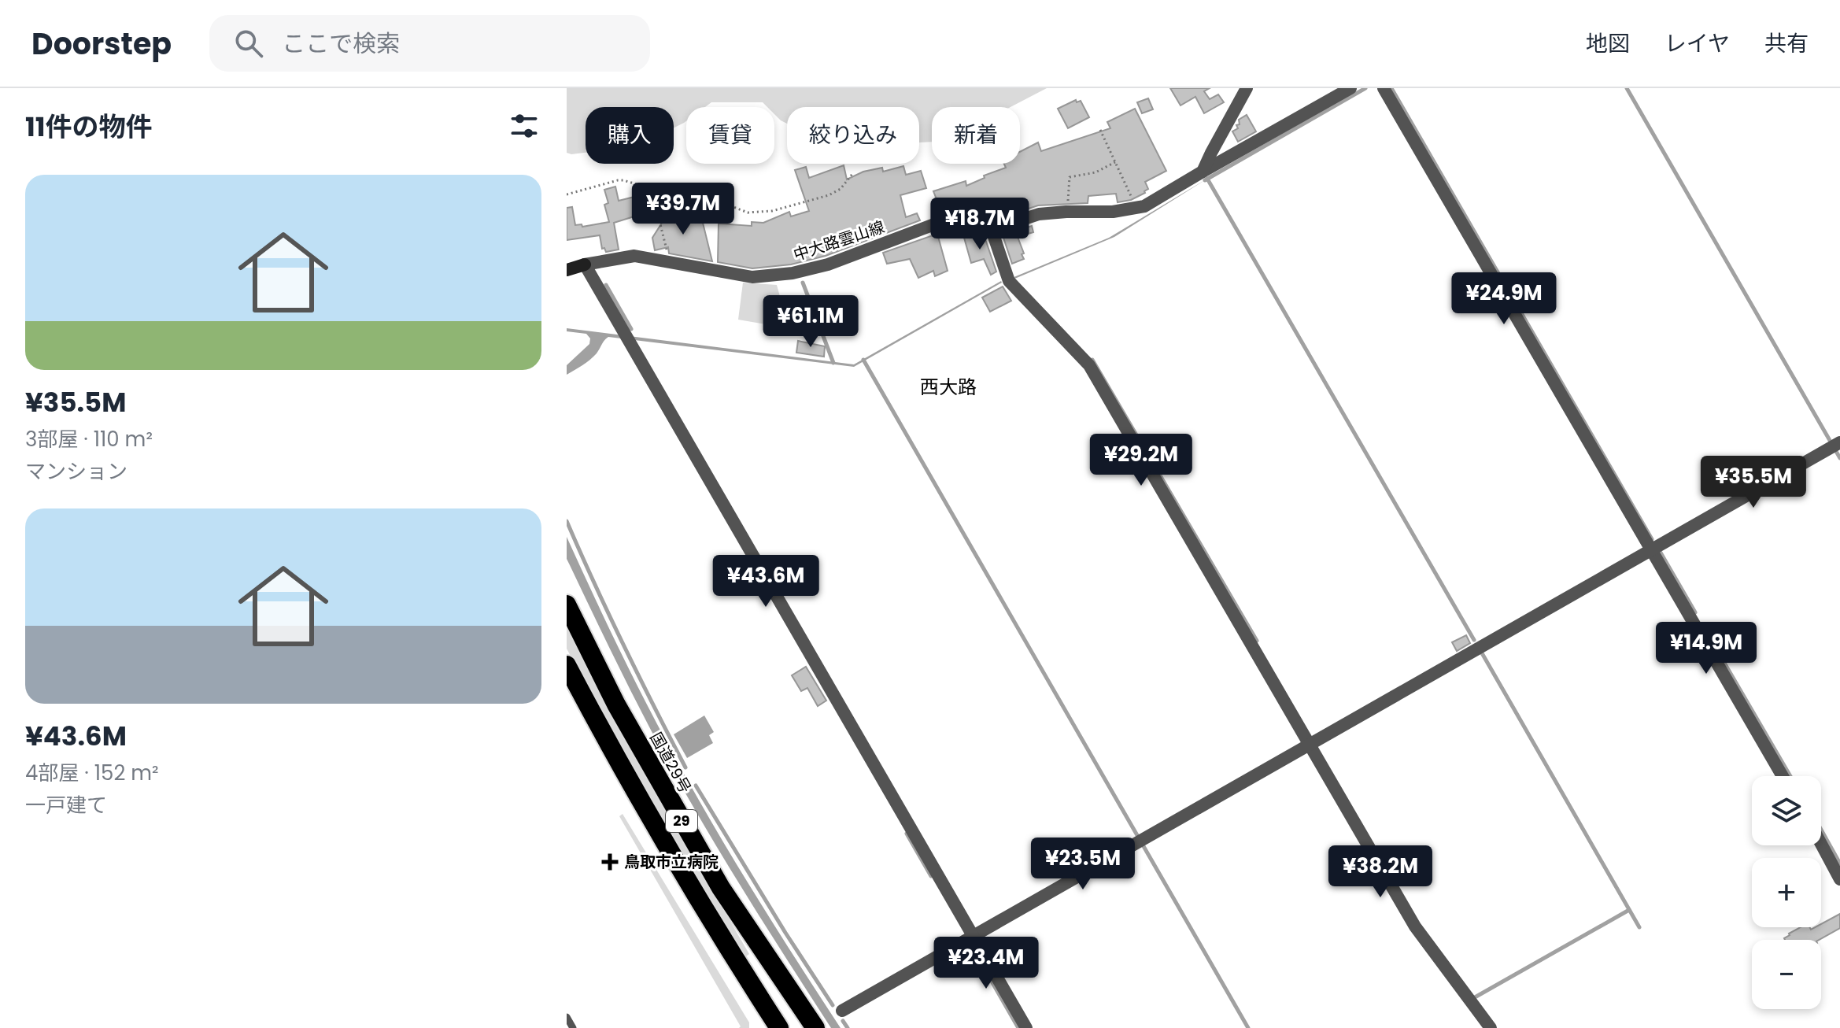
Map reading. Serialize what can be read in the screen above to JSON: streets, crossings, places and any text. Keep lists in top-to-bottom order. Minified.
{"streets":{"highway":["国道29号","29"],"street":["中大路雲山線"]},"districts":["西大路"],"places":{"health":["鳥取市立病院"]},"page":{"header":"Doorstep","search":"ここで検索","nav":["地図","レイヤ","共有"],"heading":"11件の物件","chip":["購入","賃貸","絞り込み","新着"],"list":[{"name":"¥35.5M","note":"3部屋 · 110 m² · マンション"},{"name":"¥43.6M","note":"4部屋 · 152 m² · 一戸建て"}],"price":["¥39.7M","¥18.7M","¥24.9M","¥61.1M","¥29.2M","¥35.5M","¥43.6M","¥14.9M","¥23.5M","¥38.2M","¥23.4M"],"map_buttons":["+","−"]}}
